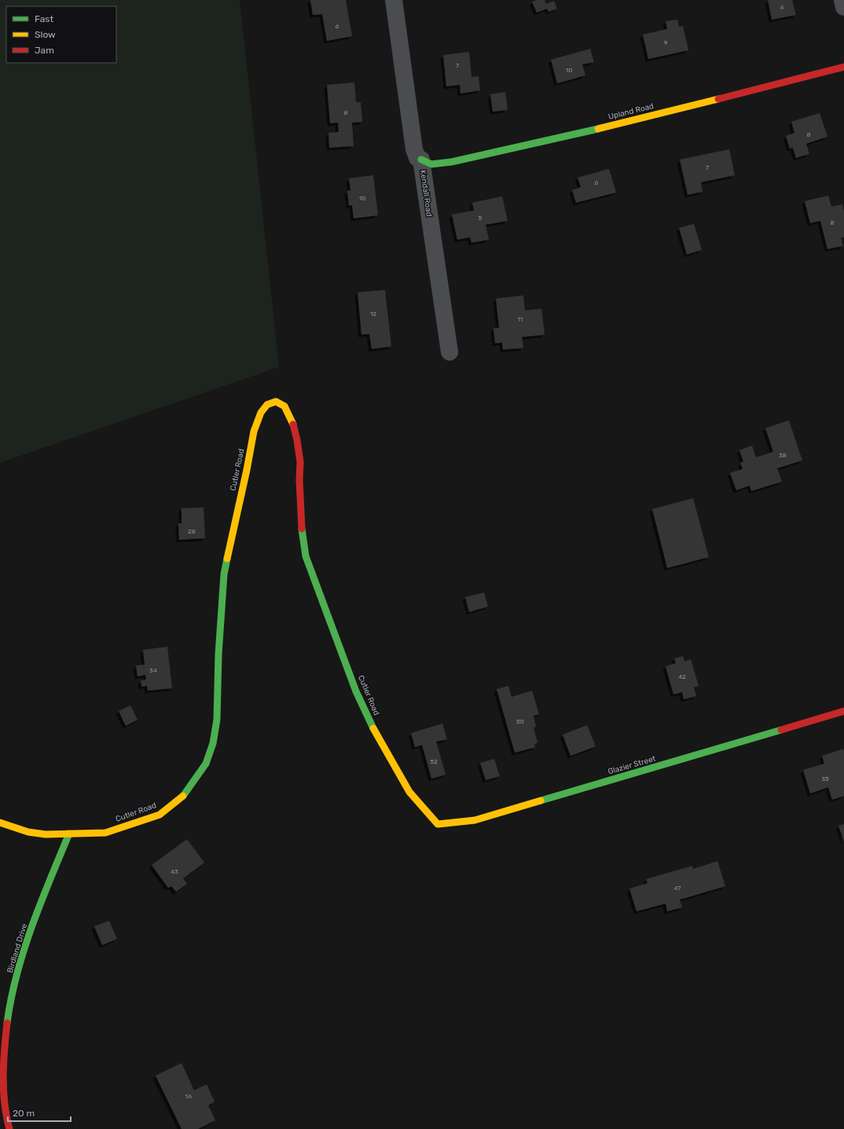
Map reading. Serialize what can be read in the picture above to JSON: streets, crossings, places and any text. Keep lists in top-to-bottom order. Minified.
{"streets":{"street":["Upland Road","Kendall Road","Cutler Road","Glazier Street","Birdland Drive"]},"crossings":[["Upland Road","Kendall Road"],["Cutler Road","Glazier Street"],["Cutler Road","Birdland Drive"]],"house_numbers":["4","6","9","7","10","8","8","7","6","10","5","8","12","11","38","28","34","42","50","52","35","43","47","1A"],"legend":["Fast","Slow","Jam"],"scale_bar":"20 m"}
